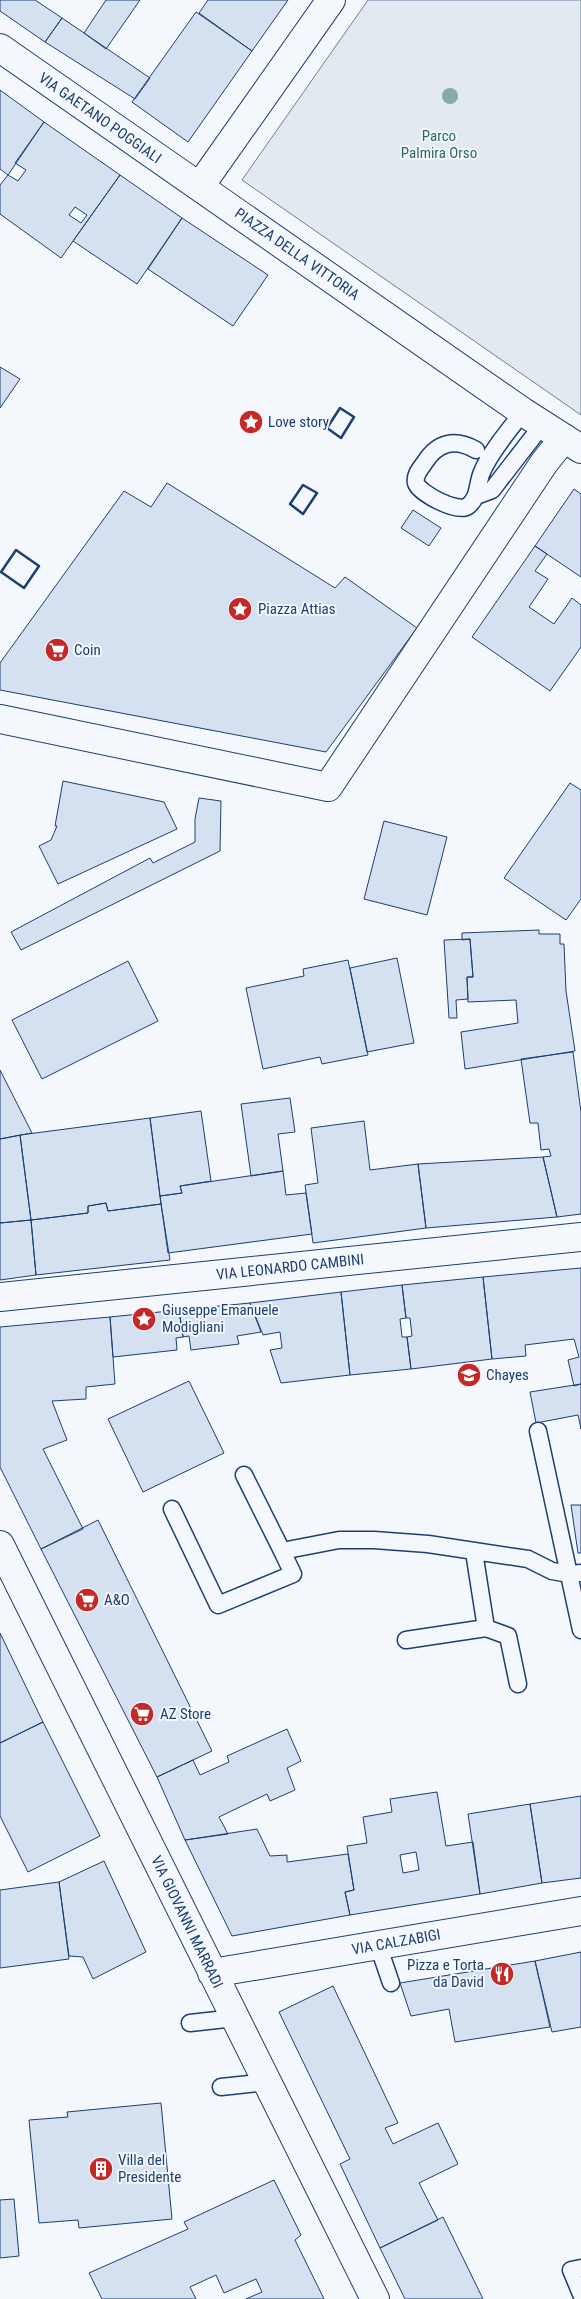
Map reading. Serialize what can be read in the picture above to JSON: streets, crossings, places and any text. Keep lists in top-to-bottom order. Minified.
{"streets":{"street":["VIA GAETANO POGGIALI","PIAZZA DELLA VITTORIA","VIA LEONARDO CAMBINI","VIA GIOVANNI MARRADI","VIA CALZABIGI"]},"crossings":[["VIA GAETANO POGGIALI","PIAZZA DELLA VITTORIA"],["VIA GIOVANNI MARRADI","VIA CALZABIGI"]],"parks":["Parco Palmira Orso"],"places":{"place":["Love story","Piazza Attias","Giuseppe Emanuele Modigliani"],"supermarket":["Coin","A&O","AZ Store"],"school or university":["Chayes"],"restaurant":["Pizza e Torta da David"],"building":["Villa del Presidente"]}}
